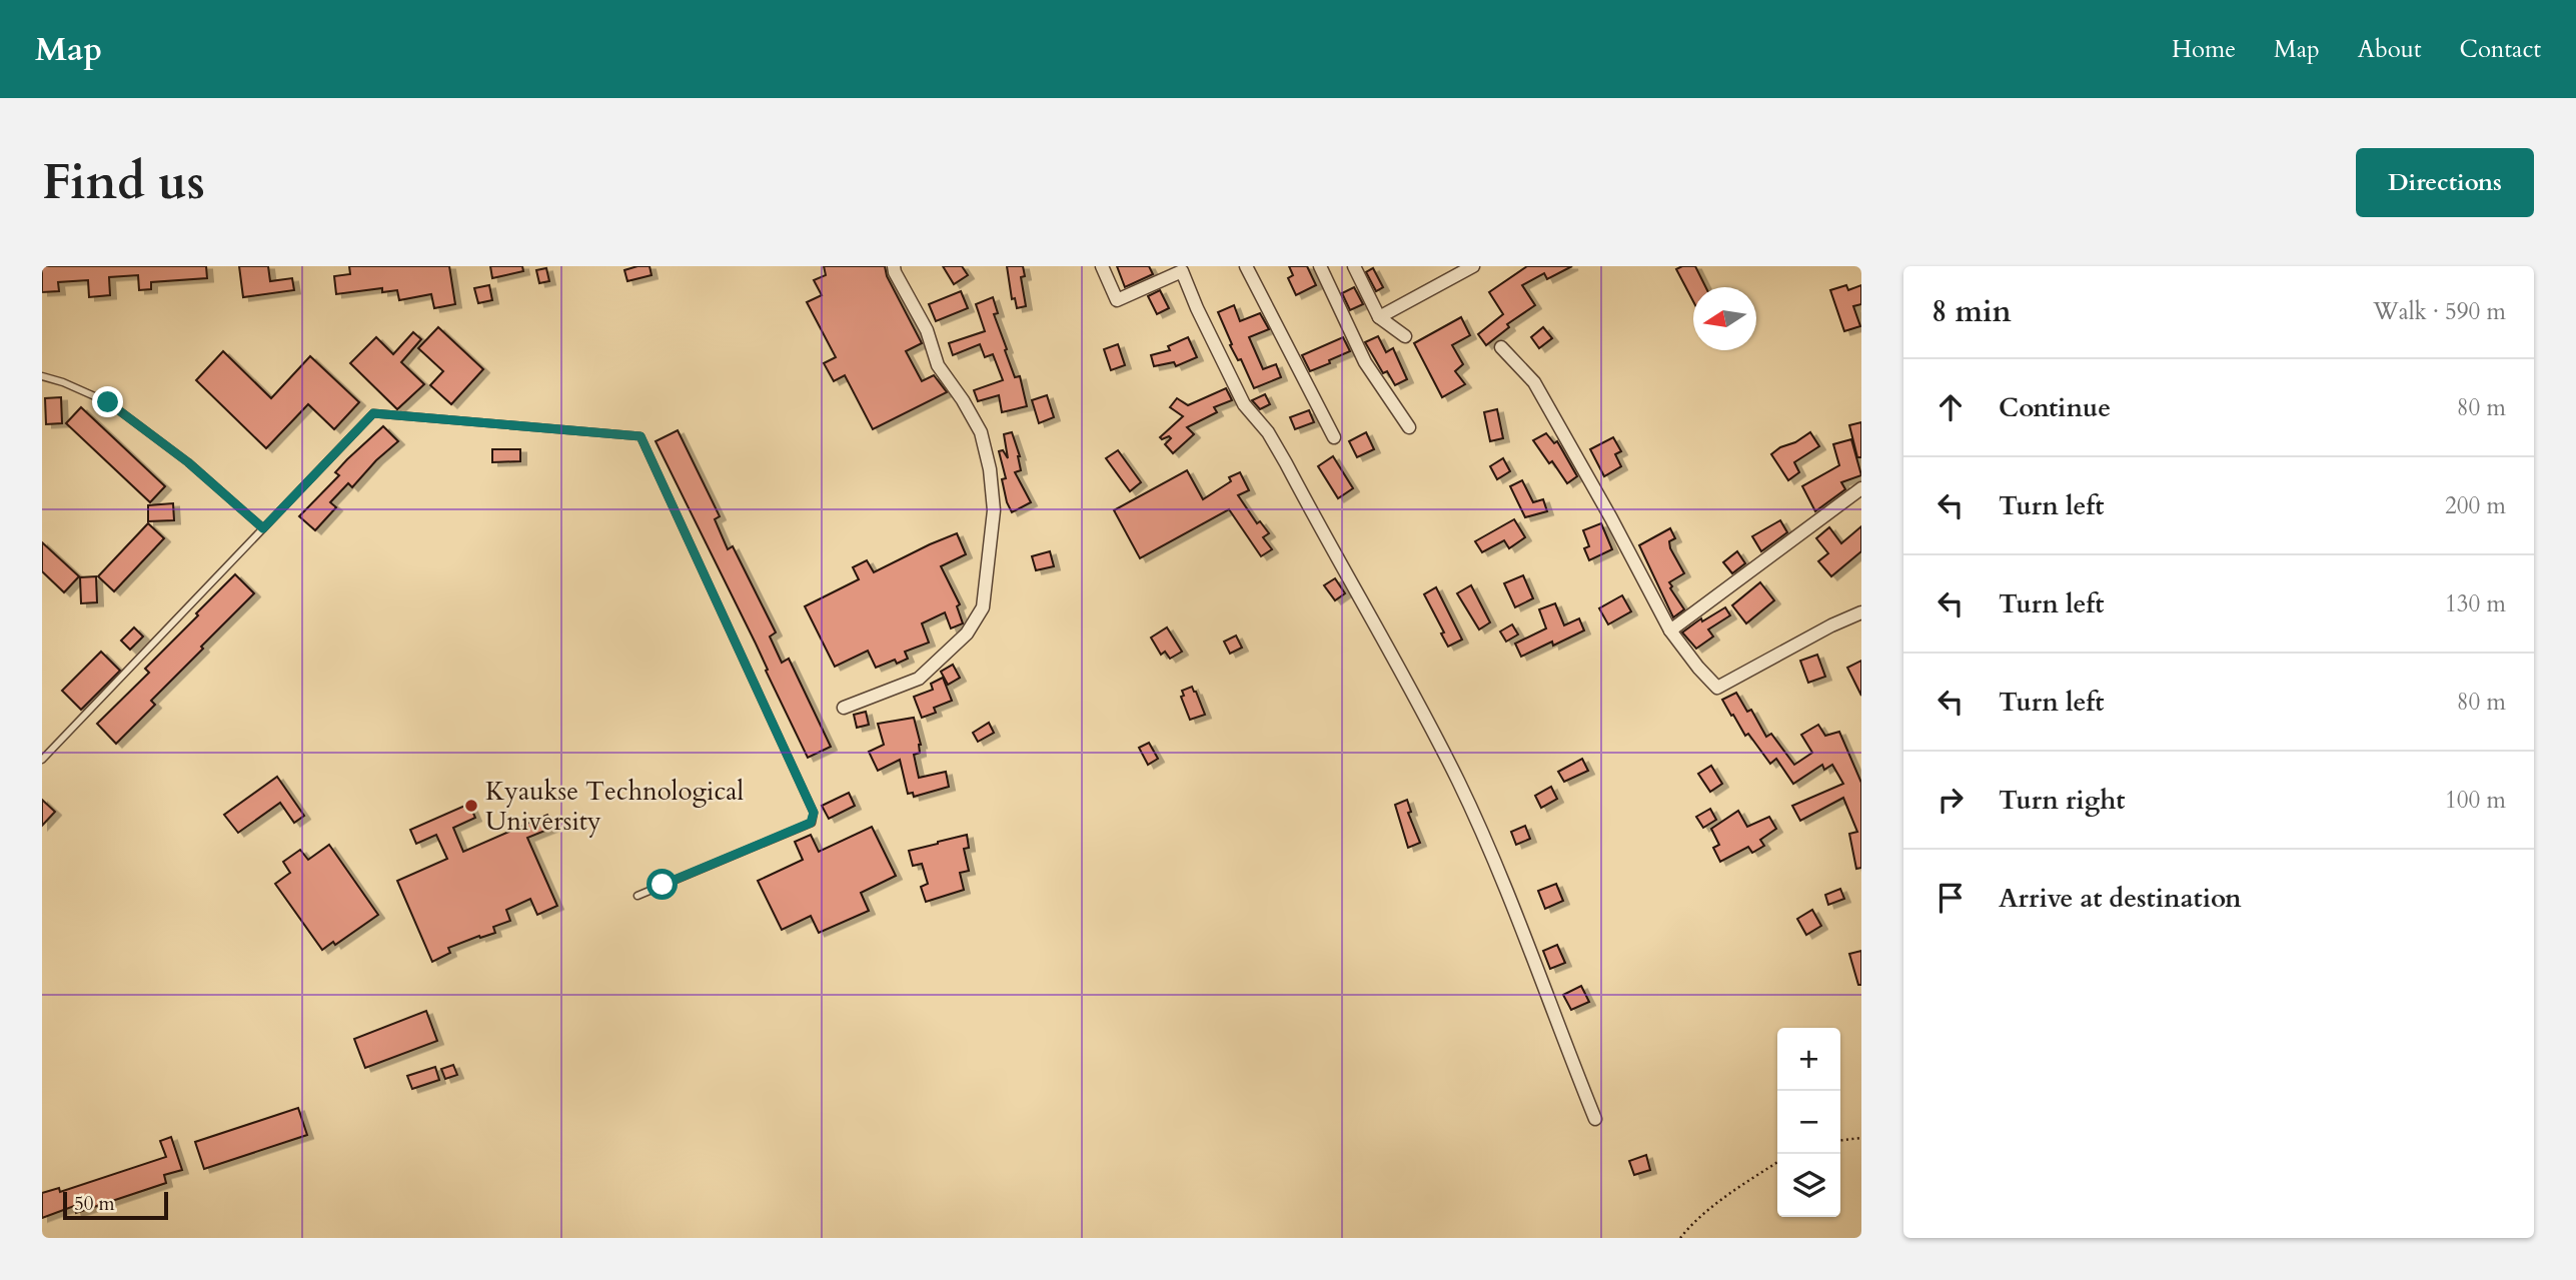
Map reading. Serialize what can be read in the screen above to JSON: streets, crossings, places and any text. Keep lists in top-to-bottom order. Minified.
{"places":["Kyaukse Technological University"],"scale_bar":"50 m","north":"left","page":{"header":"Map","nav":["Home","Map","About","Contact"],"buttons":"Directions","title":"Find us","heading":["8 min","Walk · 590 m"],"list":[["Continue","80 m"],["Turn left","200 m"],["Turn left","130 m"],["Turn left","80 m"],["Turn right","100 m"],"Arrive at destination"],"map_buttons":["+","−"],"scale":"50 m"}}
